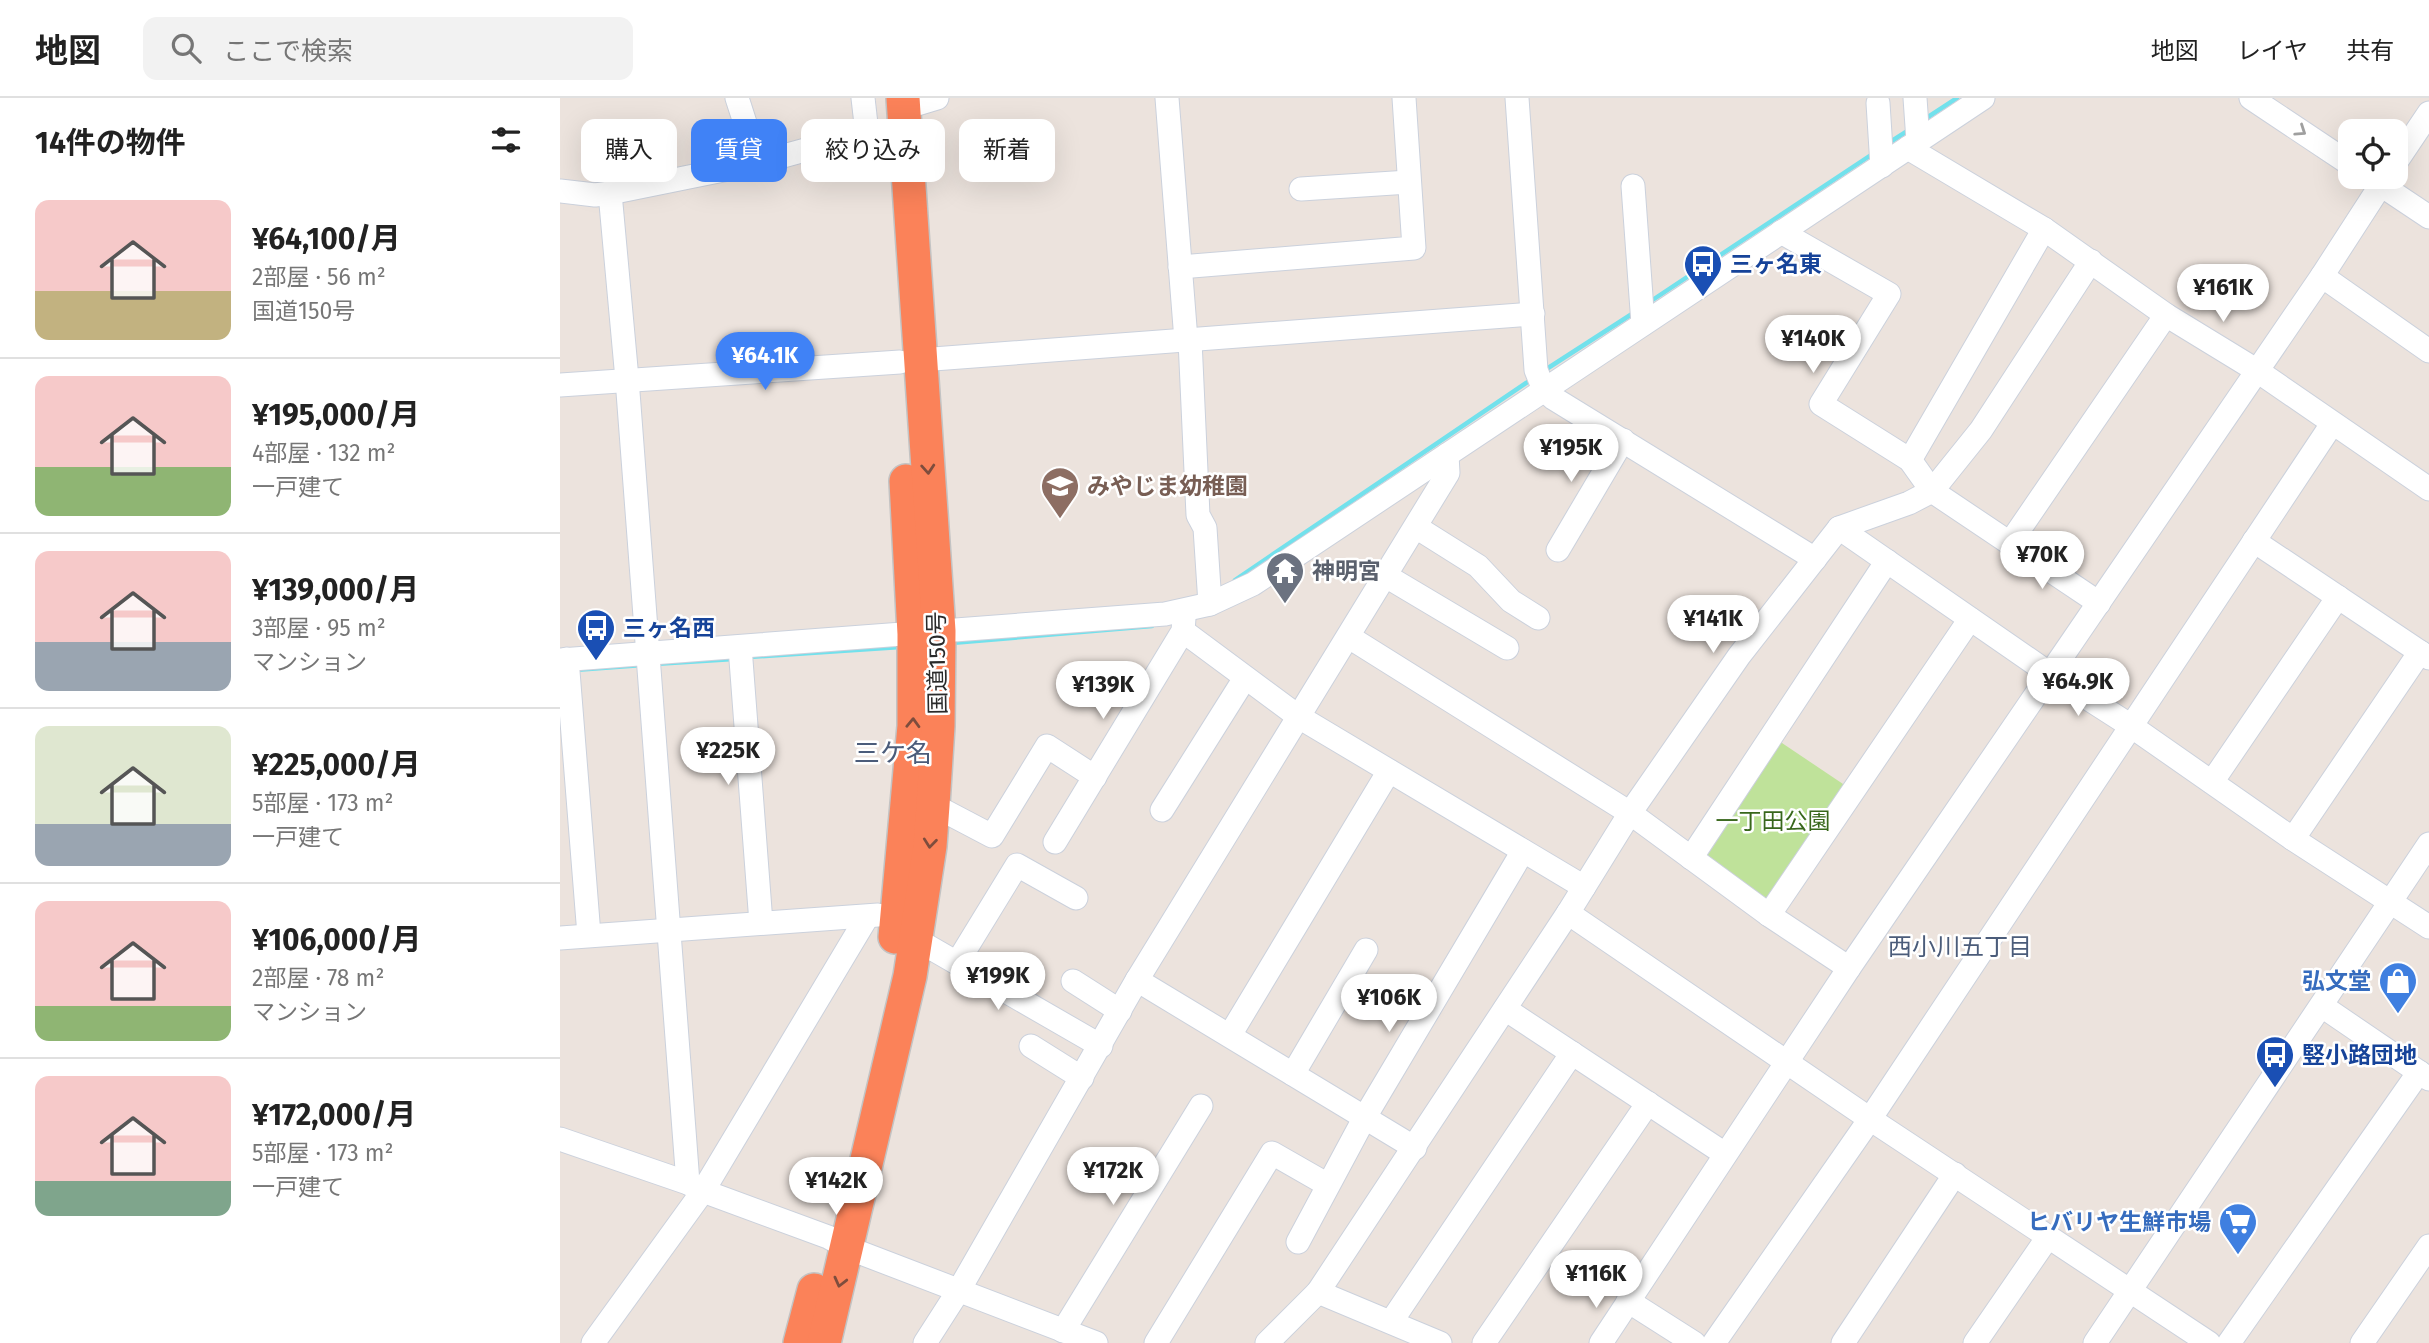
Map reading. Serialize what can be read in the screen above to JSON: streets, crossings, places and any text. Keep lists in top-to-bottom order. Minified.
{"streets":{"highway":["国道150号"]},"districts":["三ケ名","西小川五丁目"],"parks":["一丁田公園"],"places":{"bus stop":["三ヶ名東","三ヶ名西","竪小路団地"],"school or university":["みやじま幼稚園"],"temple":["神明宮"],"shop":["弘文堂"],"supermarket":["ヒバリヤ生鮮市場"]},"page":{"header":"地図","search":"ここで検索","nav":["地図","レイヤ","共有"],"heading":"14件の物件","chip":["購入","賃貸","絞り込み","新着"],"list":[{"name":"¥64,100/月","note":"2部屋 · 56 m² · 国道150号"},{"name":"¥195,000/月","note":"4部屋 · 132 m² · 一戸建て"},{"name":"¥139,000/月","note":"3部屋 · 95 m² · マンション"},{"name":"¥225,000/月","note":"5部屋 · 173 m² · 一戸建て"},{"name":"¥106,000/月","note":"2部屋 · 78 m² · マンション"},{"name":"¥172,000/月","note":"5部屋 · 173 m² · 一戸建て"}],"price":["¥161K","¥140K","¥64.1K","¥195K","¥70K","¥141K","¥64.9K","¥139K","¥225K","¥199K","¥106K","¥172K","¥142K","¥116K"]}}
